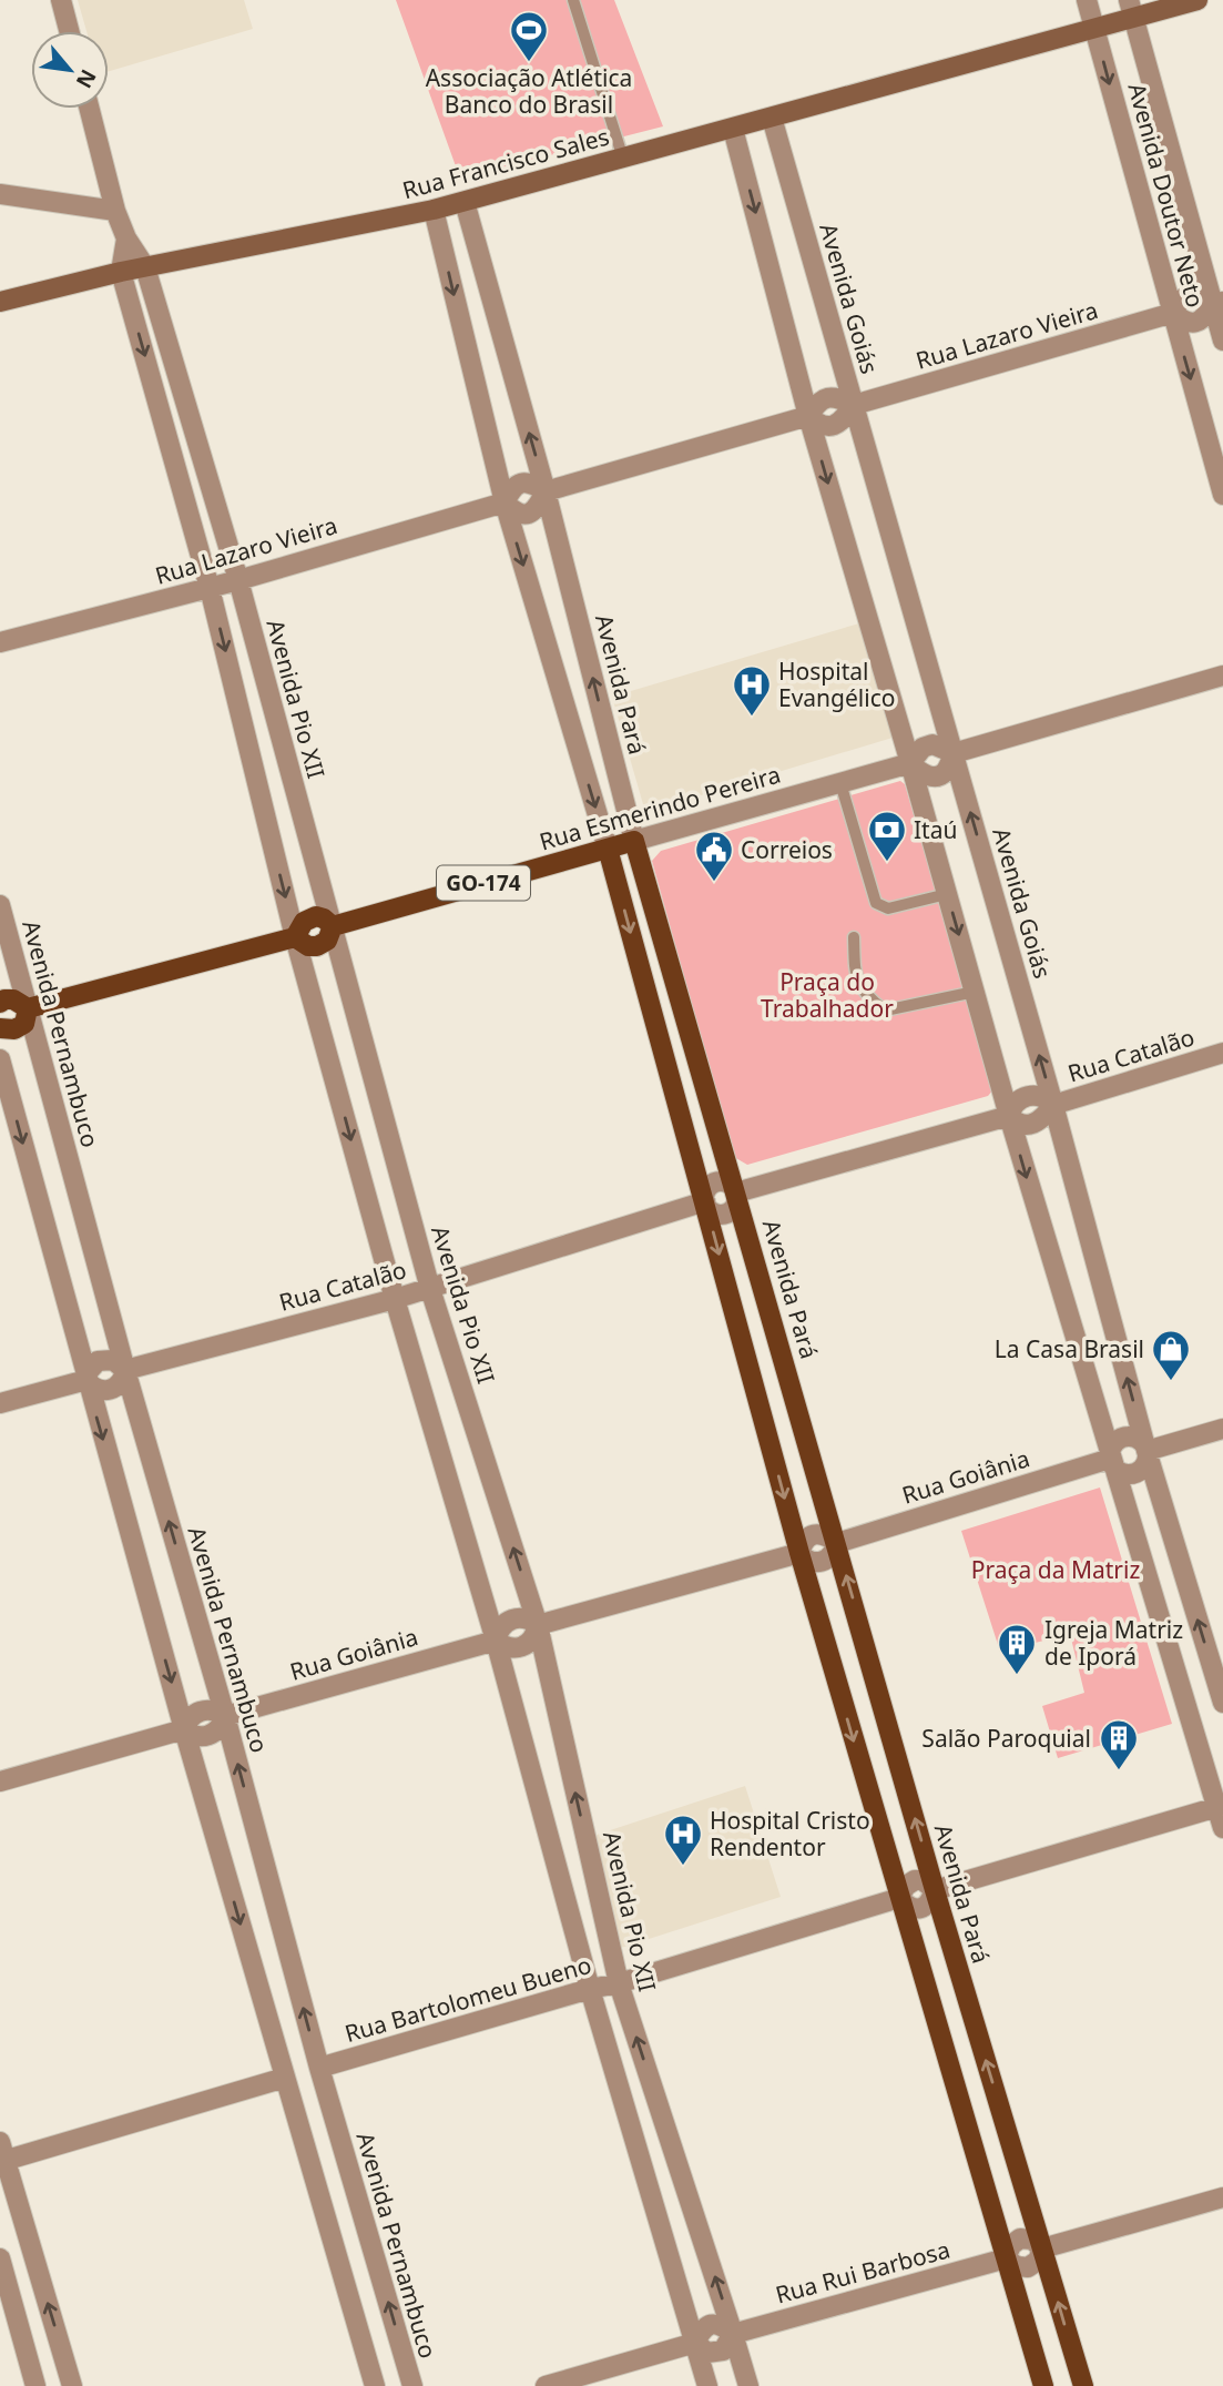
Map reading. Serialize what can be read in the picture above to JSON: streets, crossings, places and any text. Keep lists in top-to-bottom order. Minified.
{"streets":{"main road":["Avenida Pará","Rua Esmerindo Pereira","GO-174"],"street":["Rua Francisco Sales","Avenida Doutor Neto","Avenida Goiás","Rua Lazaro Vieira","Avenida Pio XII","Avenida Pernambuco","Rua Catalão","Rua Goiânia","Rua Bartolomeu Bueno","Rua Rui Barbosa"]},"crossings":[["Rua Francisco Sales","Avenida Doutor Neto"],["Rua Francisco Sales","Avenida Goiás"],["Rua Francisco Sales","Avenida Pará"],["Rua Francisco Sales","Avenida Pio XII"],["Avenida Doutor Neto","Rua Lazaro Vieira"],["Avenida Goiás","Rua Lazaro Vieira"],["Avenida Goiás","Rua Esmerindo Pereira"],["Avenida Goiás","Rua Catalão"],["Rua Lazaro Vieira","Avenida Pará"],["Rua Lazaro Vieira","Avenida Pio XII"],["Avenida Pará","Rua Esmerindo Pereira"],["Avenida Pará","Rua Catalão"],["Avenida Pará","Rua Goiânia"],["Avenida Pará","Rua Bartolomeu Bueno"],["Avenida Pará","Rua Rui Barbosa"],["Avenida Pio XII","Rua Esmerindo Pereira"],["Avenida Pio XII","Rua Catalão"],["Avenida Pio XII","Rua Goiânia"],["Avenida Pio XII","Rua Bartolomeu Bueno"],["Avenida Pio XII","Rua Rui Barbosa"],["Rua Esmerindo Pereira","Avenida Pernambuco"],["Avenida Pernambuco","Rua Catalão"],["Avenida Pernambuco","Rua Goiânia"],["Avenida Pernambuco","Rua Bartolomeu Bueno"]],"parks":["Praça do Trabalhador","Praça da Matriz"],"places":{"sports":["Associação Atlética Banco do Brasil"],"hospital":["Hospital Evangélico","Hospital Cristo Rendentor"],"bank":["Itaú"],"public building":["Correios"],"shop":["La Casa Brasil"],"building":["Igreja Matriz de Iporá","Salão Paroquial"]},"north":"bottom right"}
